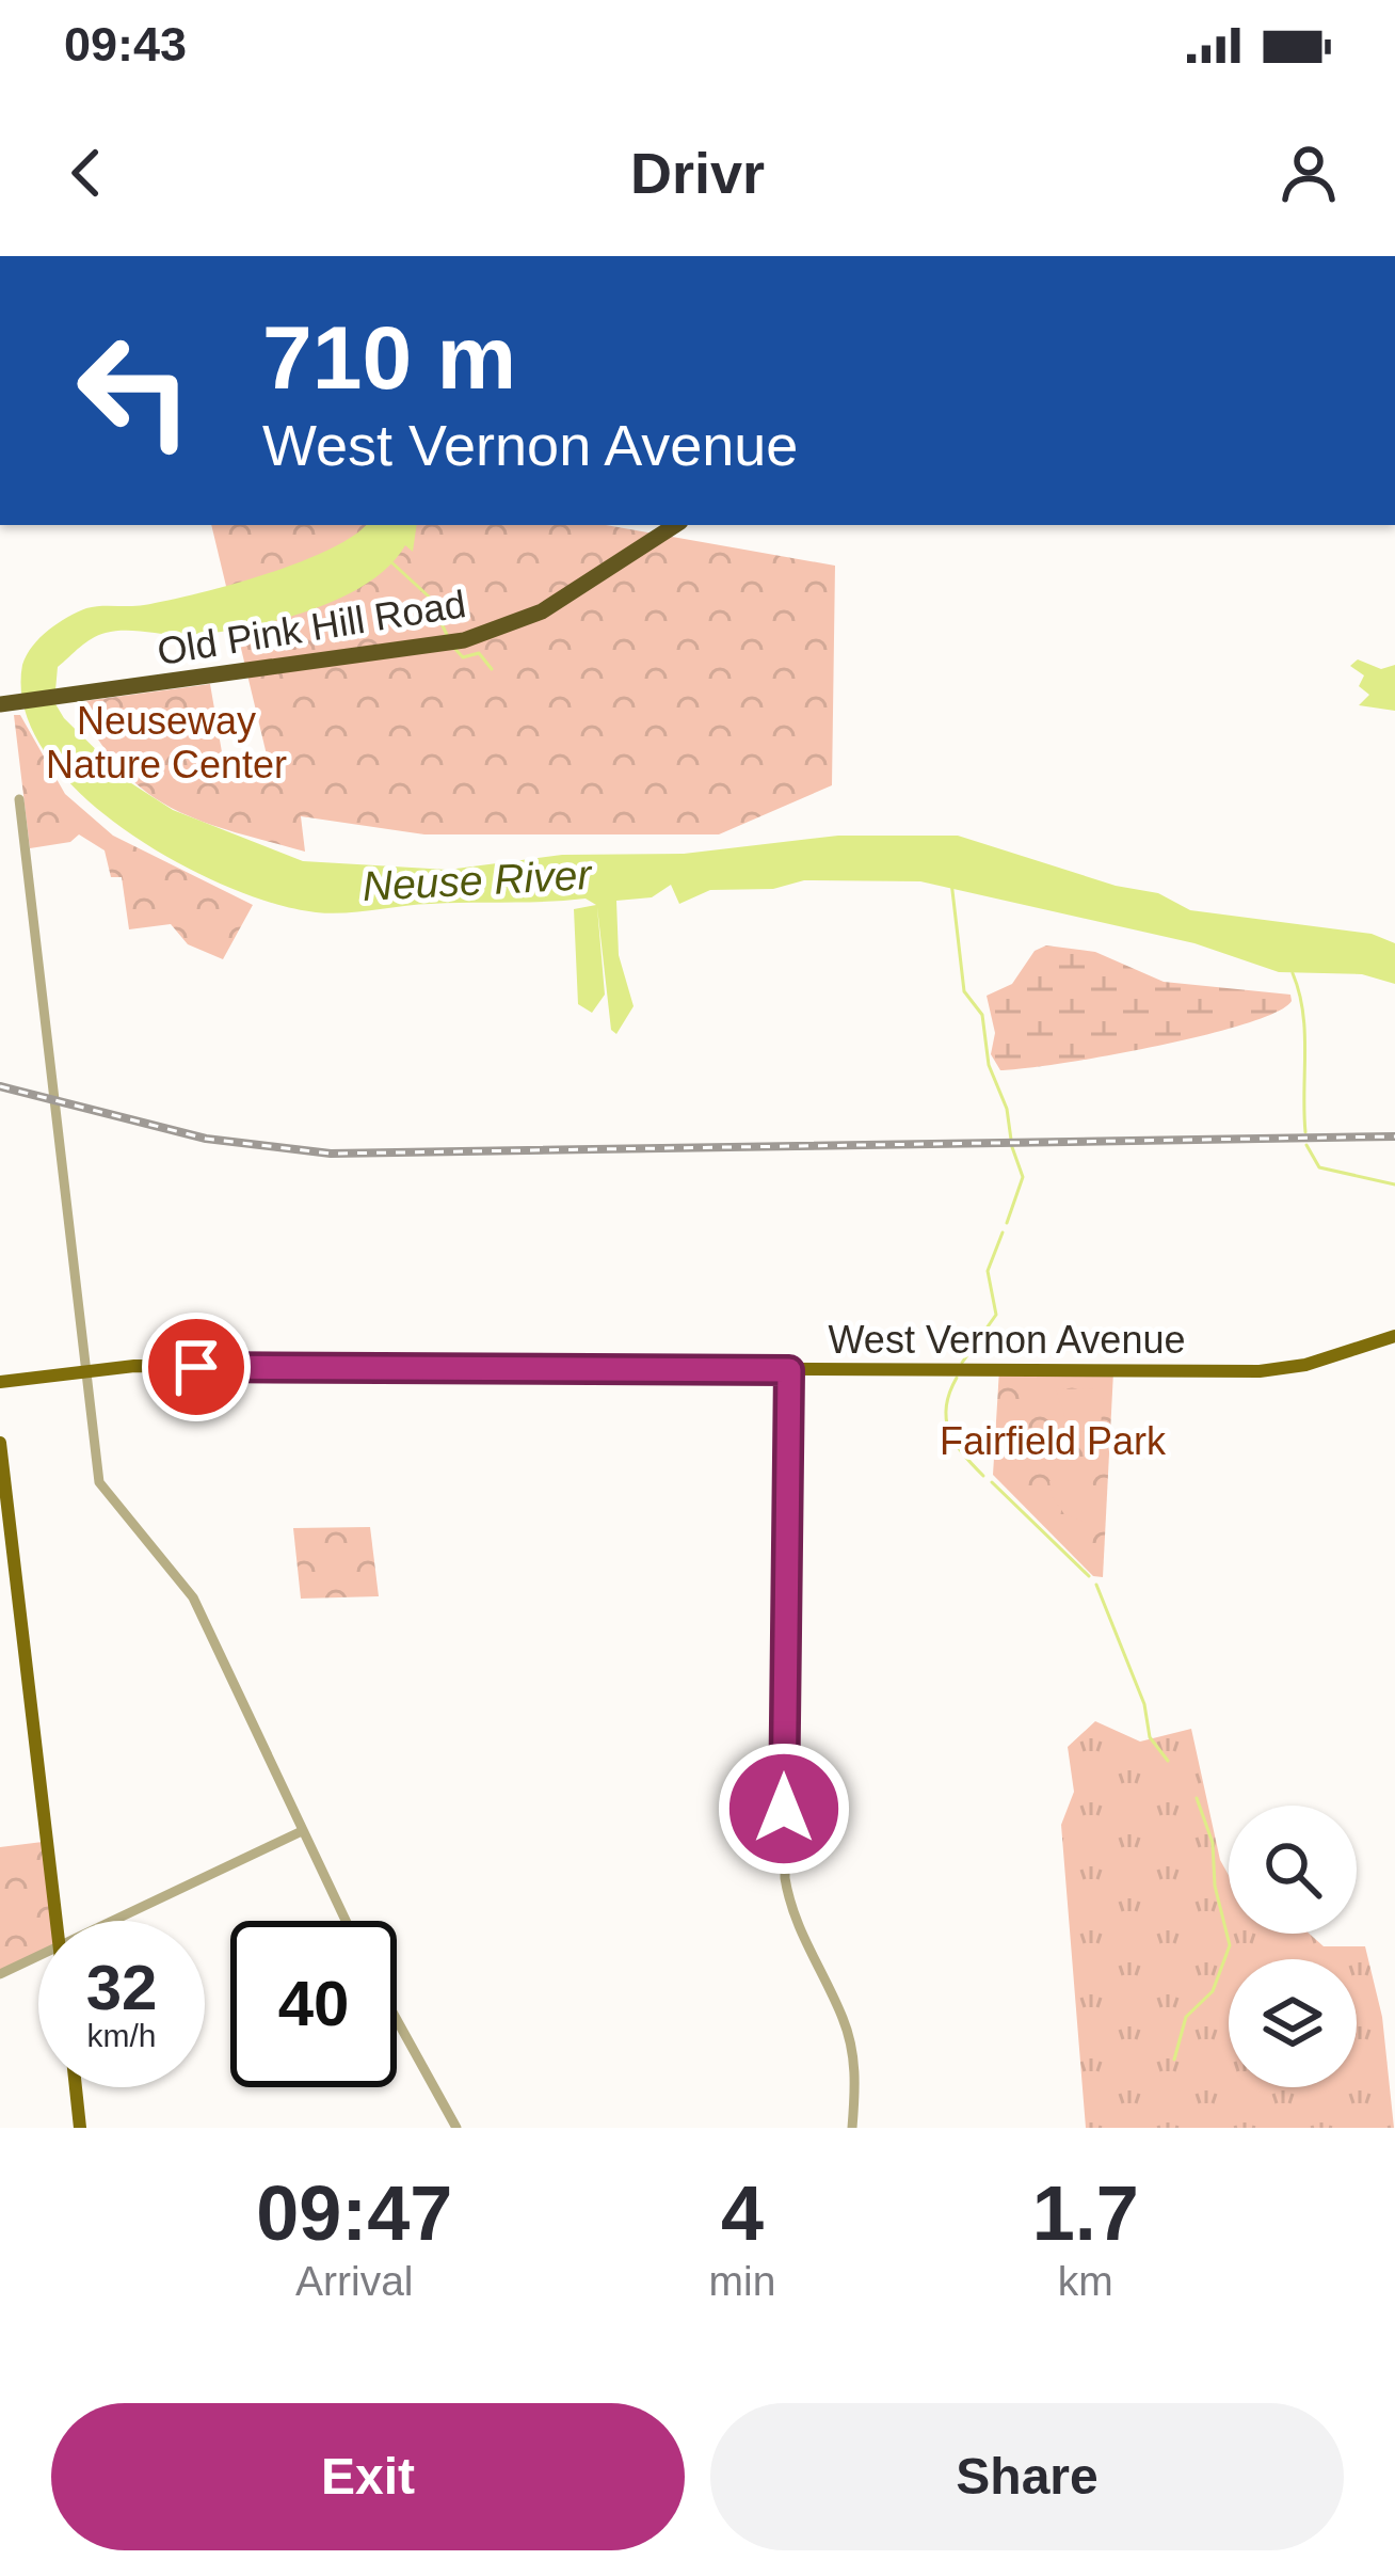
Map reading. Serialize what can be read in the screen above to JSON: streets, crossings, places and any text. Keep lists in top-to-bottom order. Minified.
{"streets":{"highway":["Old Pink Hill Road"],"main road":["West Vernon Avenue"]},"water":["Neuse River"],"parks":["Neuseway Nature Center","Fairfield Park"],"page":{"status":"09:43","header":"Drivr","turn":["710 m","West Vernon Avenue"],"speed":"32 km/h","limit":"40","eta":["09:47","Arrival","4","min","1.7","km"],"buttons":["Exit","Share"]}}
